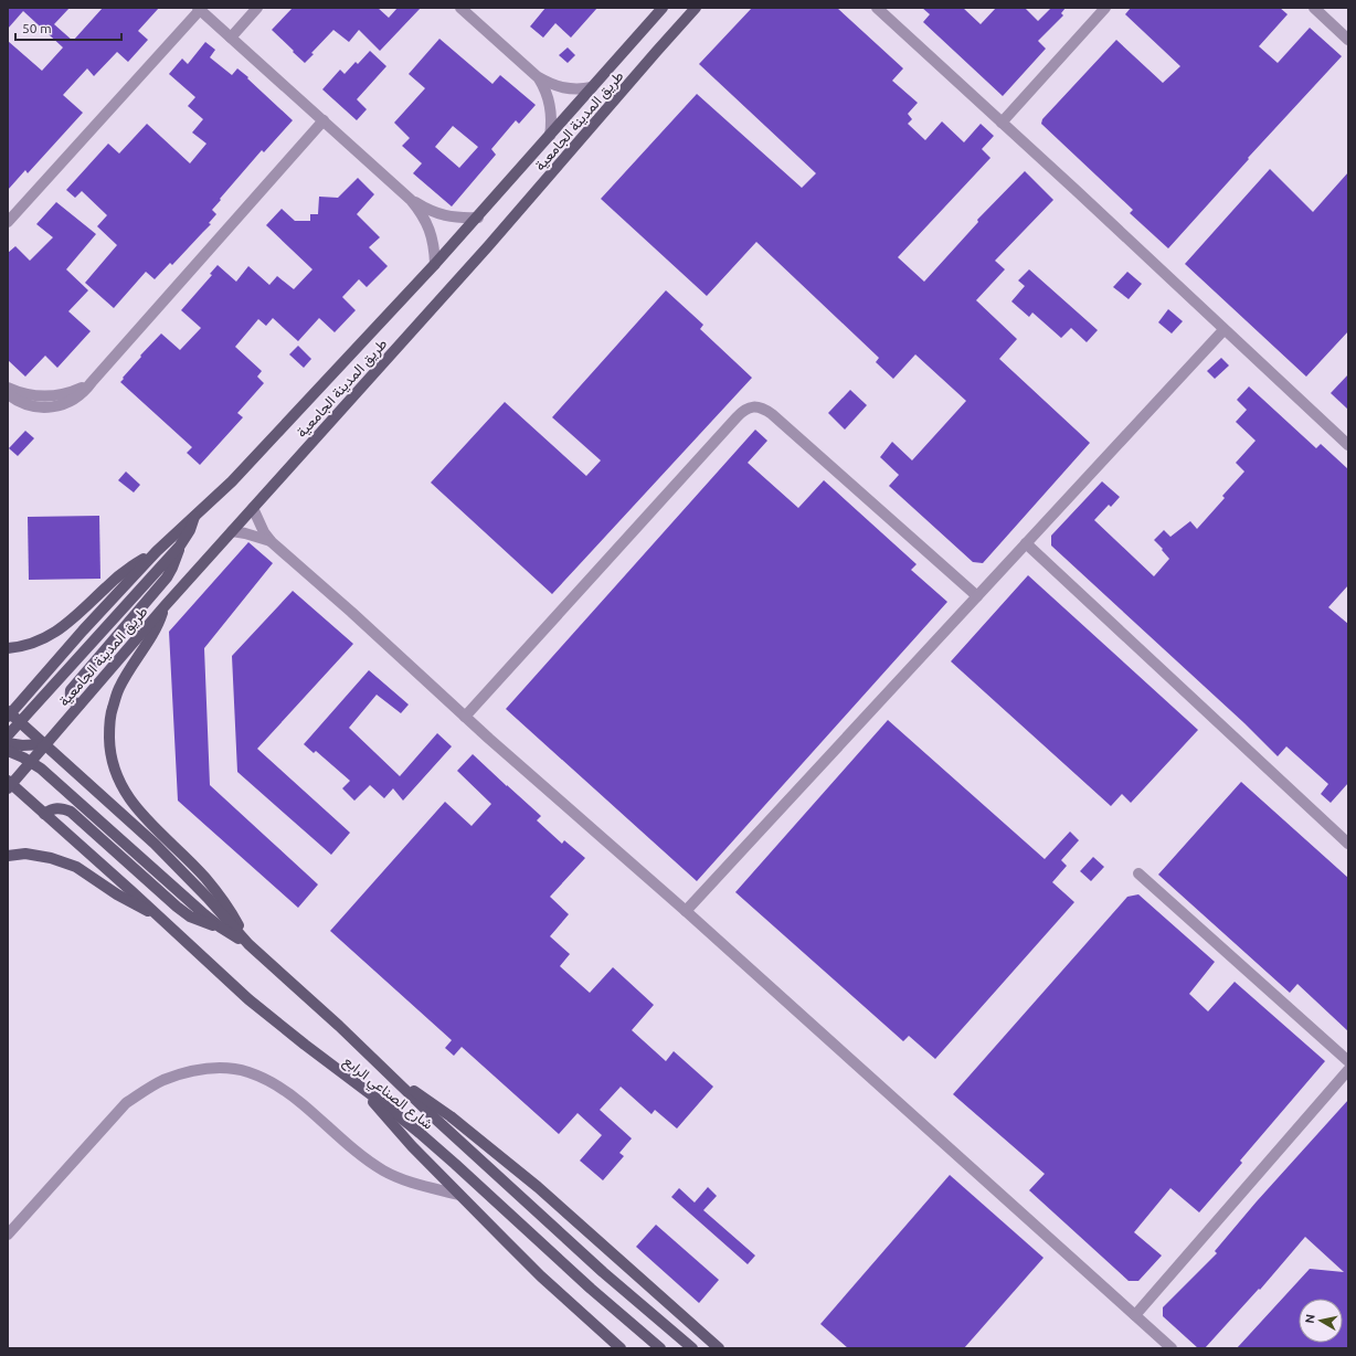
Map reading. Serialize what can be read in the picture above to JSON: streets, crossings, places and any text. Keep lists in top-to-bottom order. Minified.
{"streets":{"main road":["طريق المدينة الجامعية","شارع الصناعي الرابع"]},"crossings":[["طريق المدينة الجامعية","شارع الصناعي الرابع"]],"scale_bar":"50 m","north":"left"}
